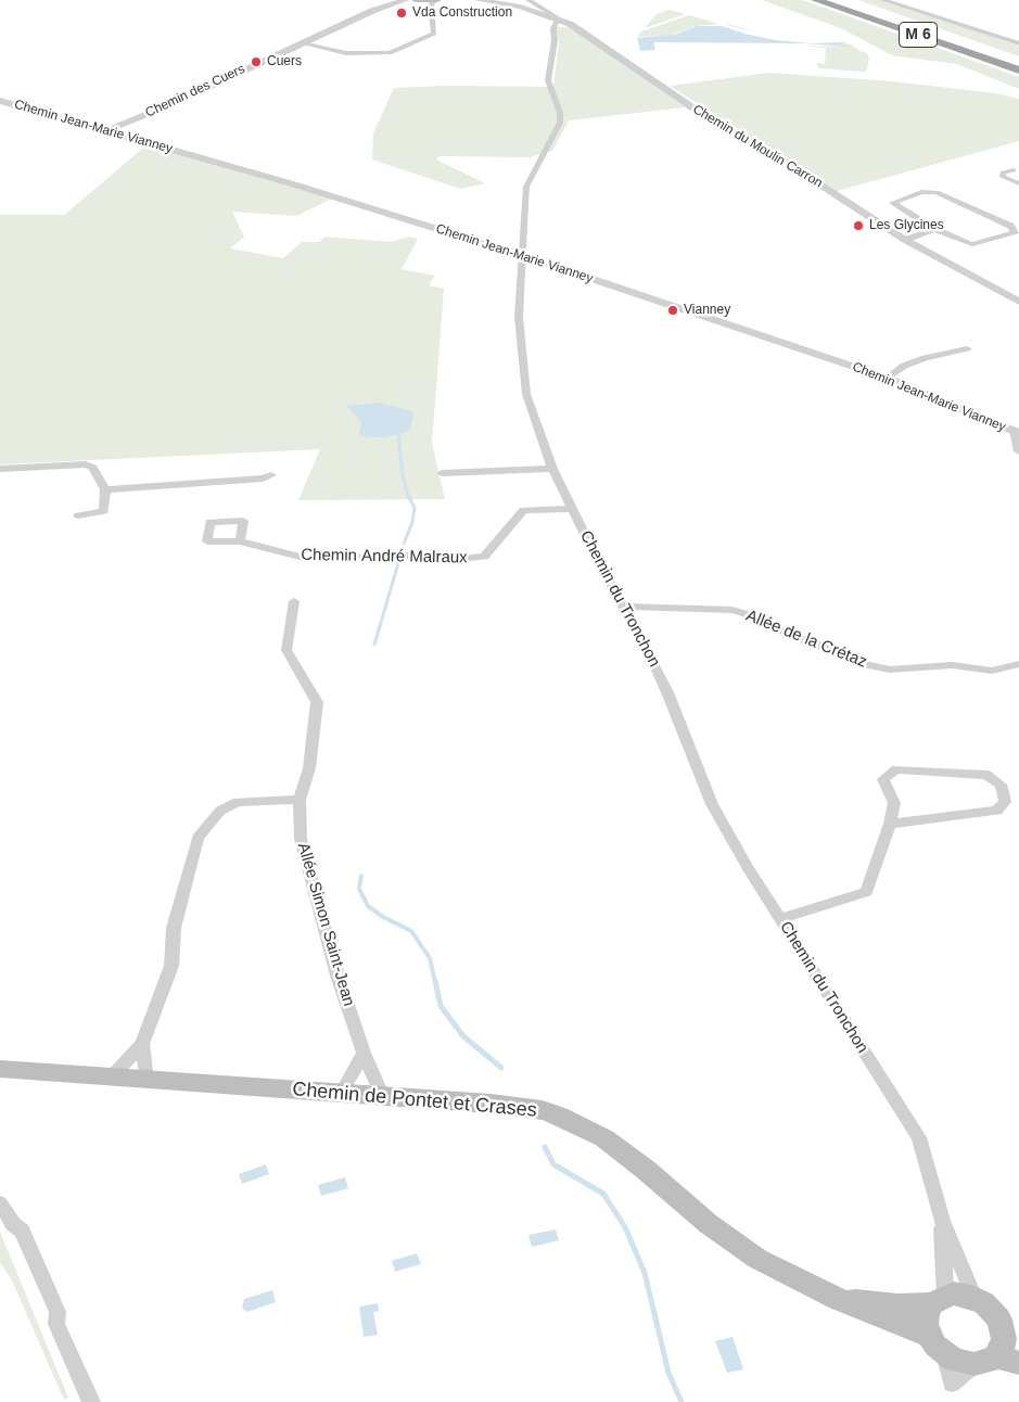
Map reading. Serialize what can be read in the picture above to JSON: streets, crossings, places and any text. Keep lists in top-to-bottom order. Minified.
{"streets":{"highway":["M 6"],"main road":["Chemin de Pontet et Crases"],"street":["Chemin des Cuers","Chemin Jean-Marie Vianney","Chemin du Moulin Carron","Chemin André Malraux","Chemin du Tronchon","Allée de la Crétaz","Allée Simon Saint-Jean"]},"crossings":[["Chemin des Cuers","Chemin Jean-Marie Vianney"],["Chemin Jean-Marie Vianney","Chemin du Tronchon"],["Chemin André Malraux","Chemin du Tronchon"],["Chemin du Tronchon","Allée de la Crétaz"],["Chemin du Tronchon","Chemin de Pontet et Crases"],["Allée Simon Saint-Jean","Chemin de Pontet et Crases"]],"places":["Vda Construction","Cuers","Les Glycines","Vianney"]}
